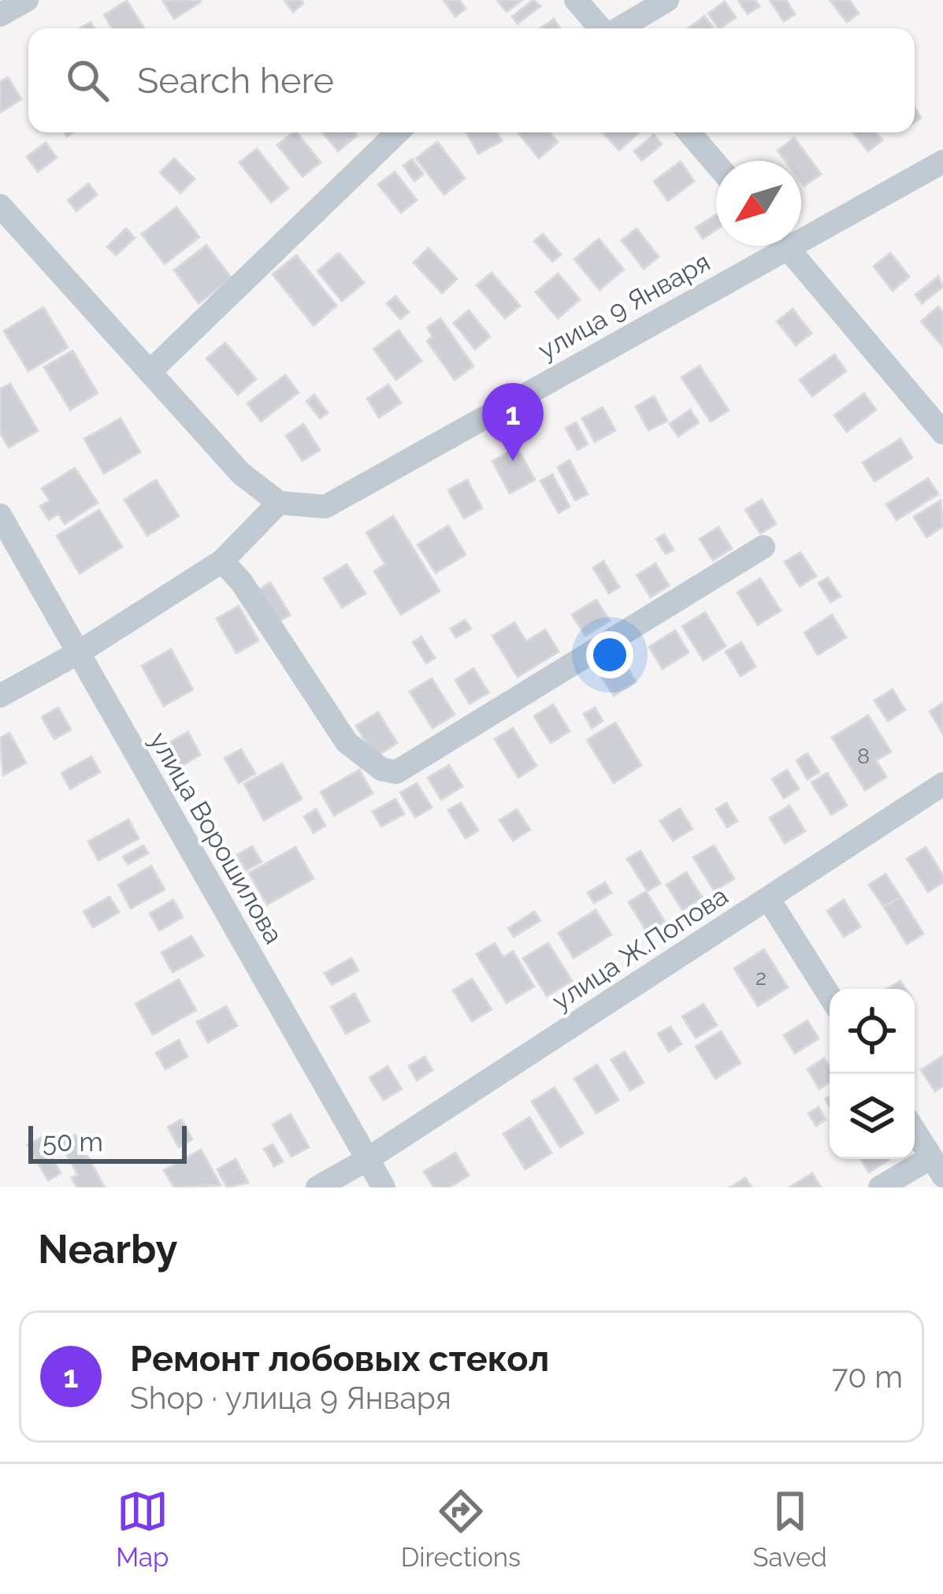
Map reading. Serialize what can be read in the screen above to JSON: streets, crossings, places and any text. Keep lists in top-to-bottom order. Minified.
{"streets":{"street":["улица 9 Января","улица Ворошилова","улица Ж.Попова"]},"crossings":[["улица Ворошилова","улица Ж.Попова"]],"house_numbers":["8","2"],"scale_bar":"50 m","north":"bottom left","page":{"search":"Search here","pins":"1","scale":"50 m","heading":"Nearby","list":[{"mark":"1","name":"Ремонт лобовых стекол","note":"Shop · улица 9 Января","value":"70 m"}],"nav":["Map","Directions","Saved"]}}
